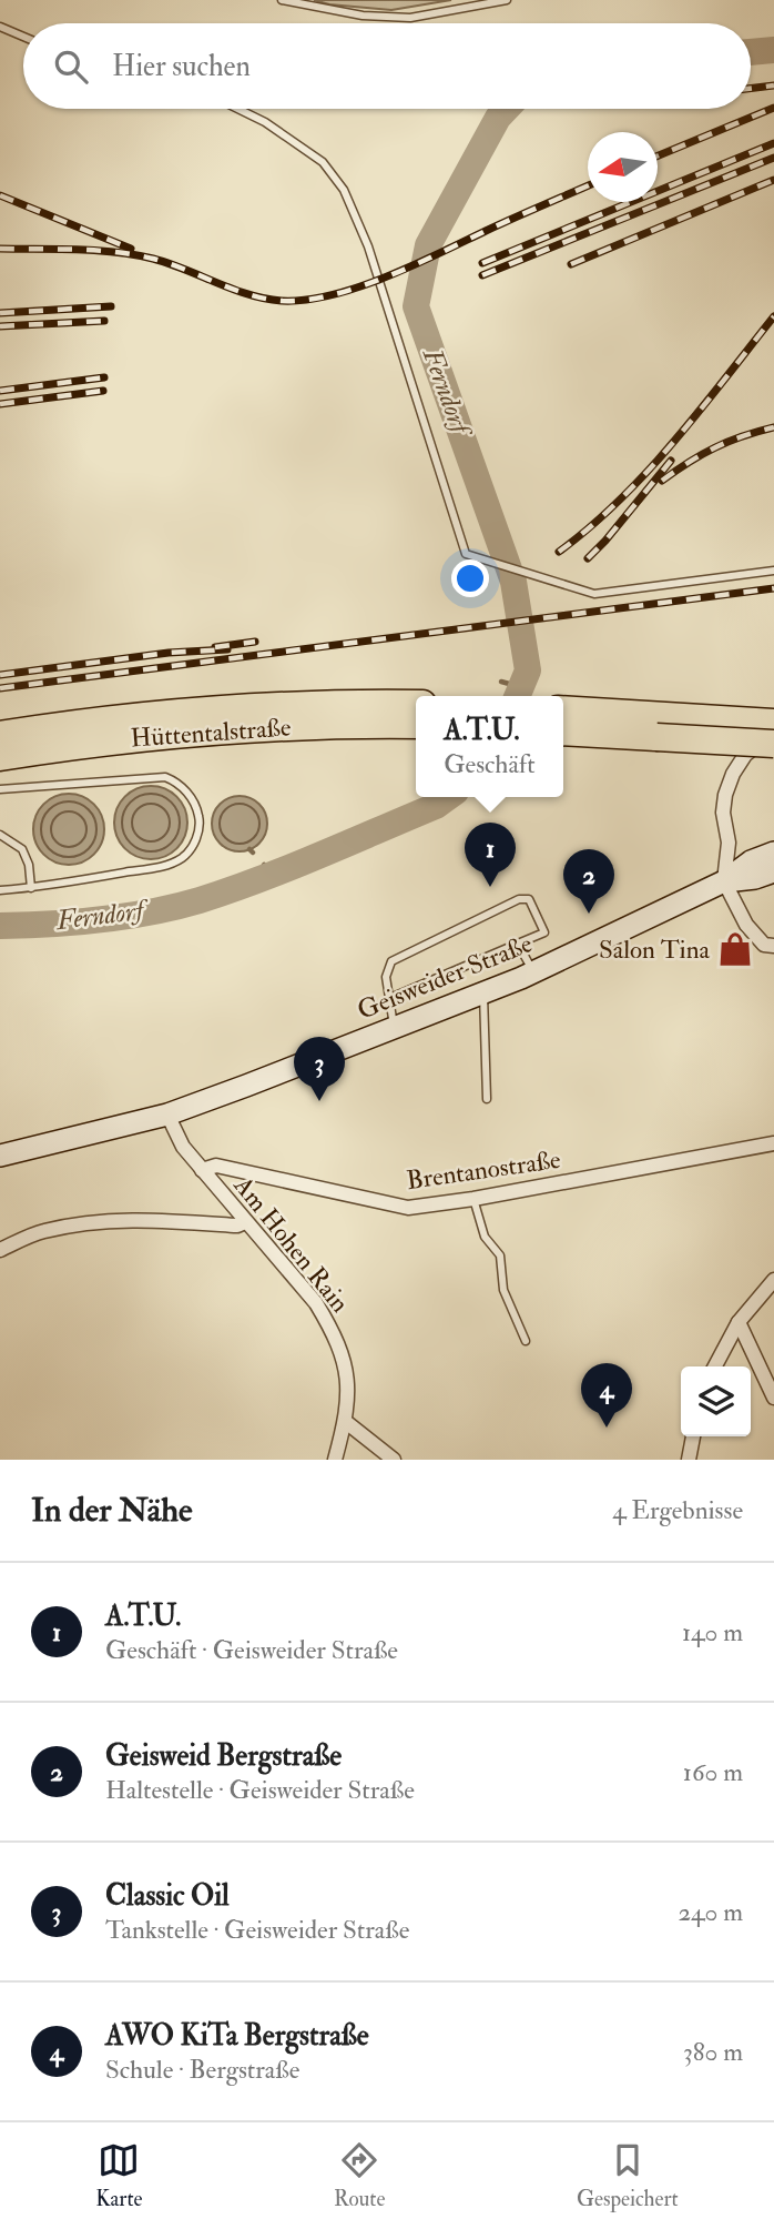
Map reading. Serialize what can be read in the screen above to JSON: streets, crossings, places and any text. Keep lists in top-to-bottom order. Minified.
{"streets":{"highway":["Hüttentalstraße"],"main road":["Geisweider Straße"],"street":["Brentanostraße","Am Hohen Rain"]},"crossings":[["Geisweider Straße","Am Hohen Rain"],["Brentanostraße","Am Hohen Rain"]],"water":["Ferndorf"],"places":{"shop":["Salon Tina"]},"north":"left","page":{"search":"Hier suchen","popup":["A.T.U.","Geschäft"],"pins":["1","2","3","4"],"heading":["In der Nähe","4 Ergebnisse"],"list":[{"mark":"1","name":"A.T.U.","note":"Geschäft · Geisweider Straße","value":"140 m"},{"mark":"2","name":"Geisweid Bergstraße","note":"Haltestelle · Geisweider Straße","value":"160 m"},{"mark":"3","name":"Classic Oil","note":"Tankstelle · Geisweider Straße","value":"240 m"},{"mark":"4","name":"AWO KiTa Bergstraße","note":"Schule · Bergstraße","value":"380 m"}],"nav":["Karte","Route","Gespeichert"]}}
